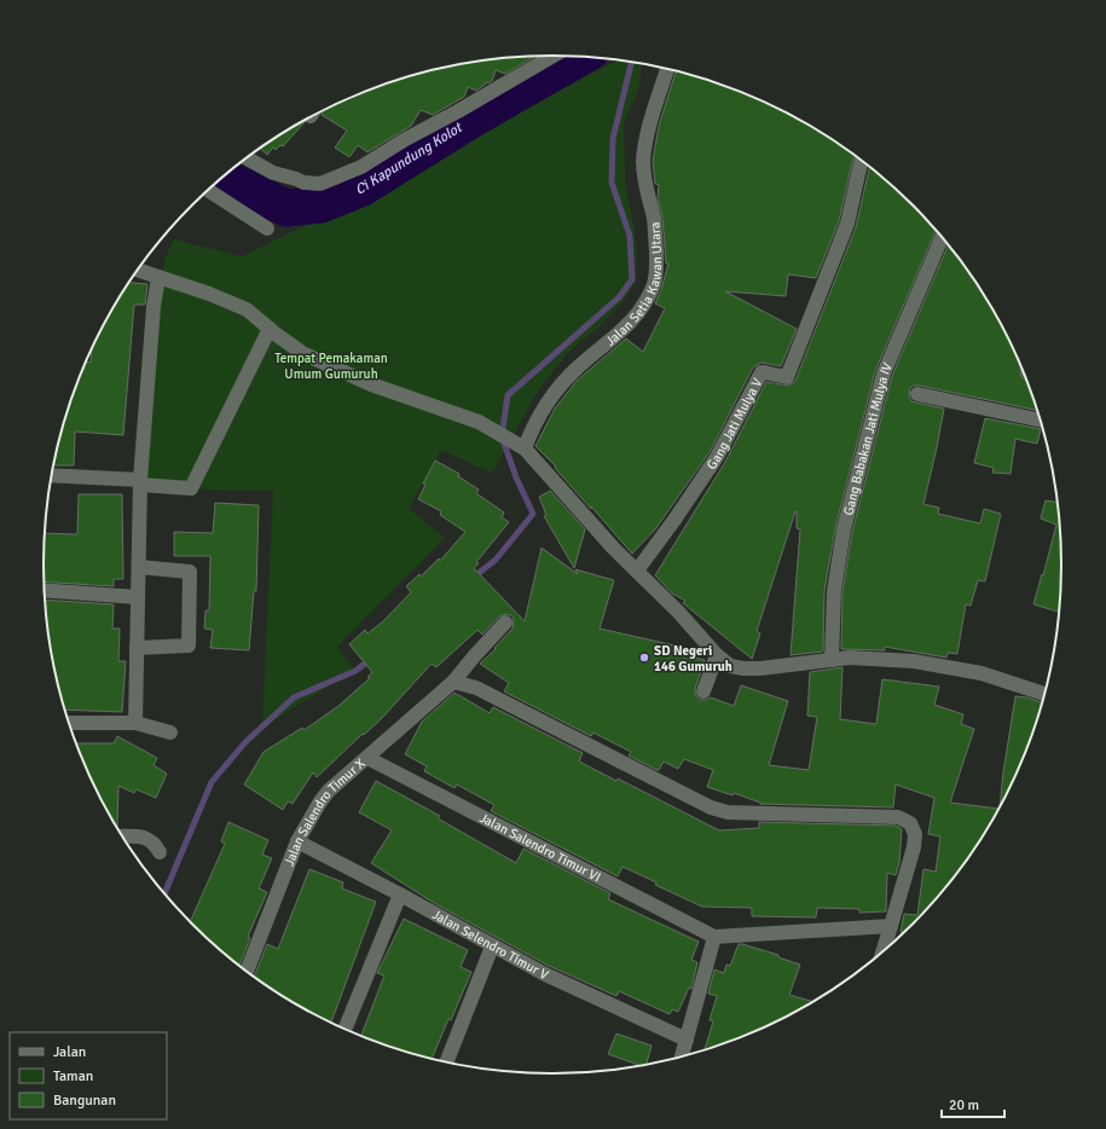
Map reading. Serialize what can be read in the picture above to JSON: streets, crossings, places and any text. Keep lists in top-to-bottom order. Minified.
{"streets":{"street":["Jalan Setia Kawan Utara","Gang Jati Mulya V","Gang Babakan Jati Mulya IV","Jalan Salendro Timur X","Jalan Salendro Timur VI","Jalan Selendro Timur V"]},"crossings":[["Jalan Salendro Timur X","Jalan Salendro Timur VI"],["Jalan Salendro Timur X","Jalan Selendro Timur V"]],"water":["Ci Kapundung Kolot"],"parks":["Tempat Pemakaman Umum Gumuruh"],"places":["SD Negeri 146 Gumuruh"],"legend":["Jalan","Taman","Bangunan"],"scale_bar":"20 m"}
